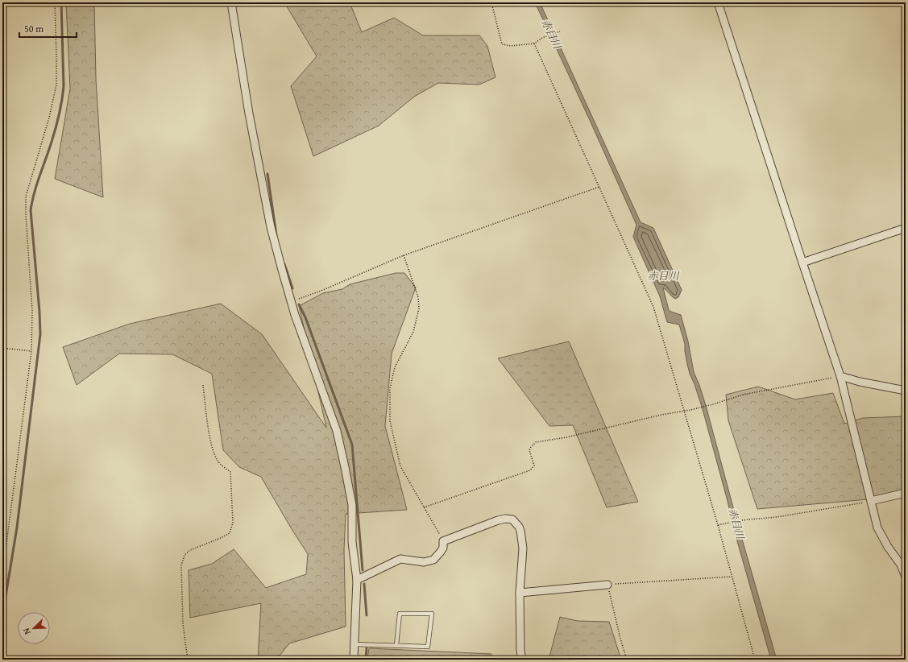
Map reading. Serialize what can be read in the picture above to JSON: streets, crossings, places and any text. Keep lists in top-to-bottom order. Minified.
{"water":["赤目川"],"scale_bar":"50 m","north":"bottom left"}
